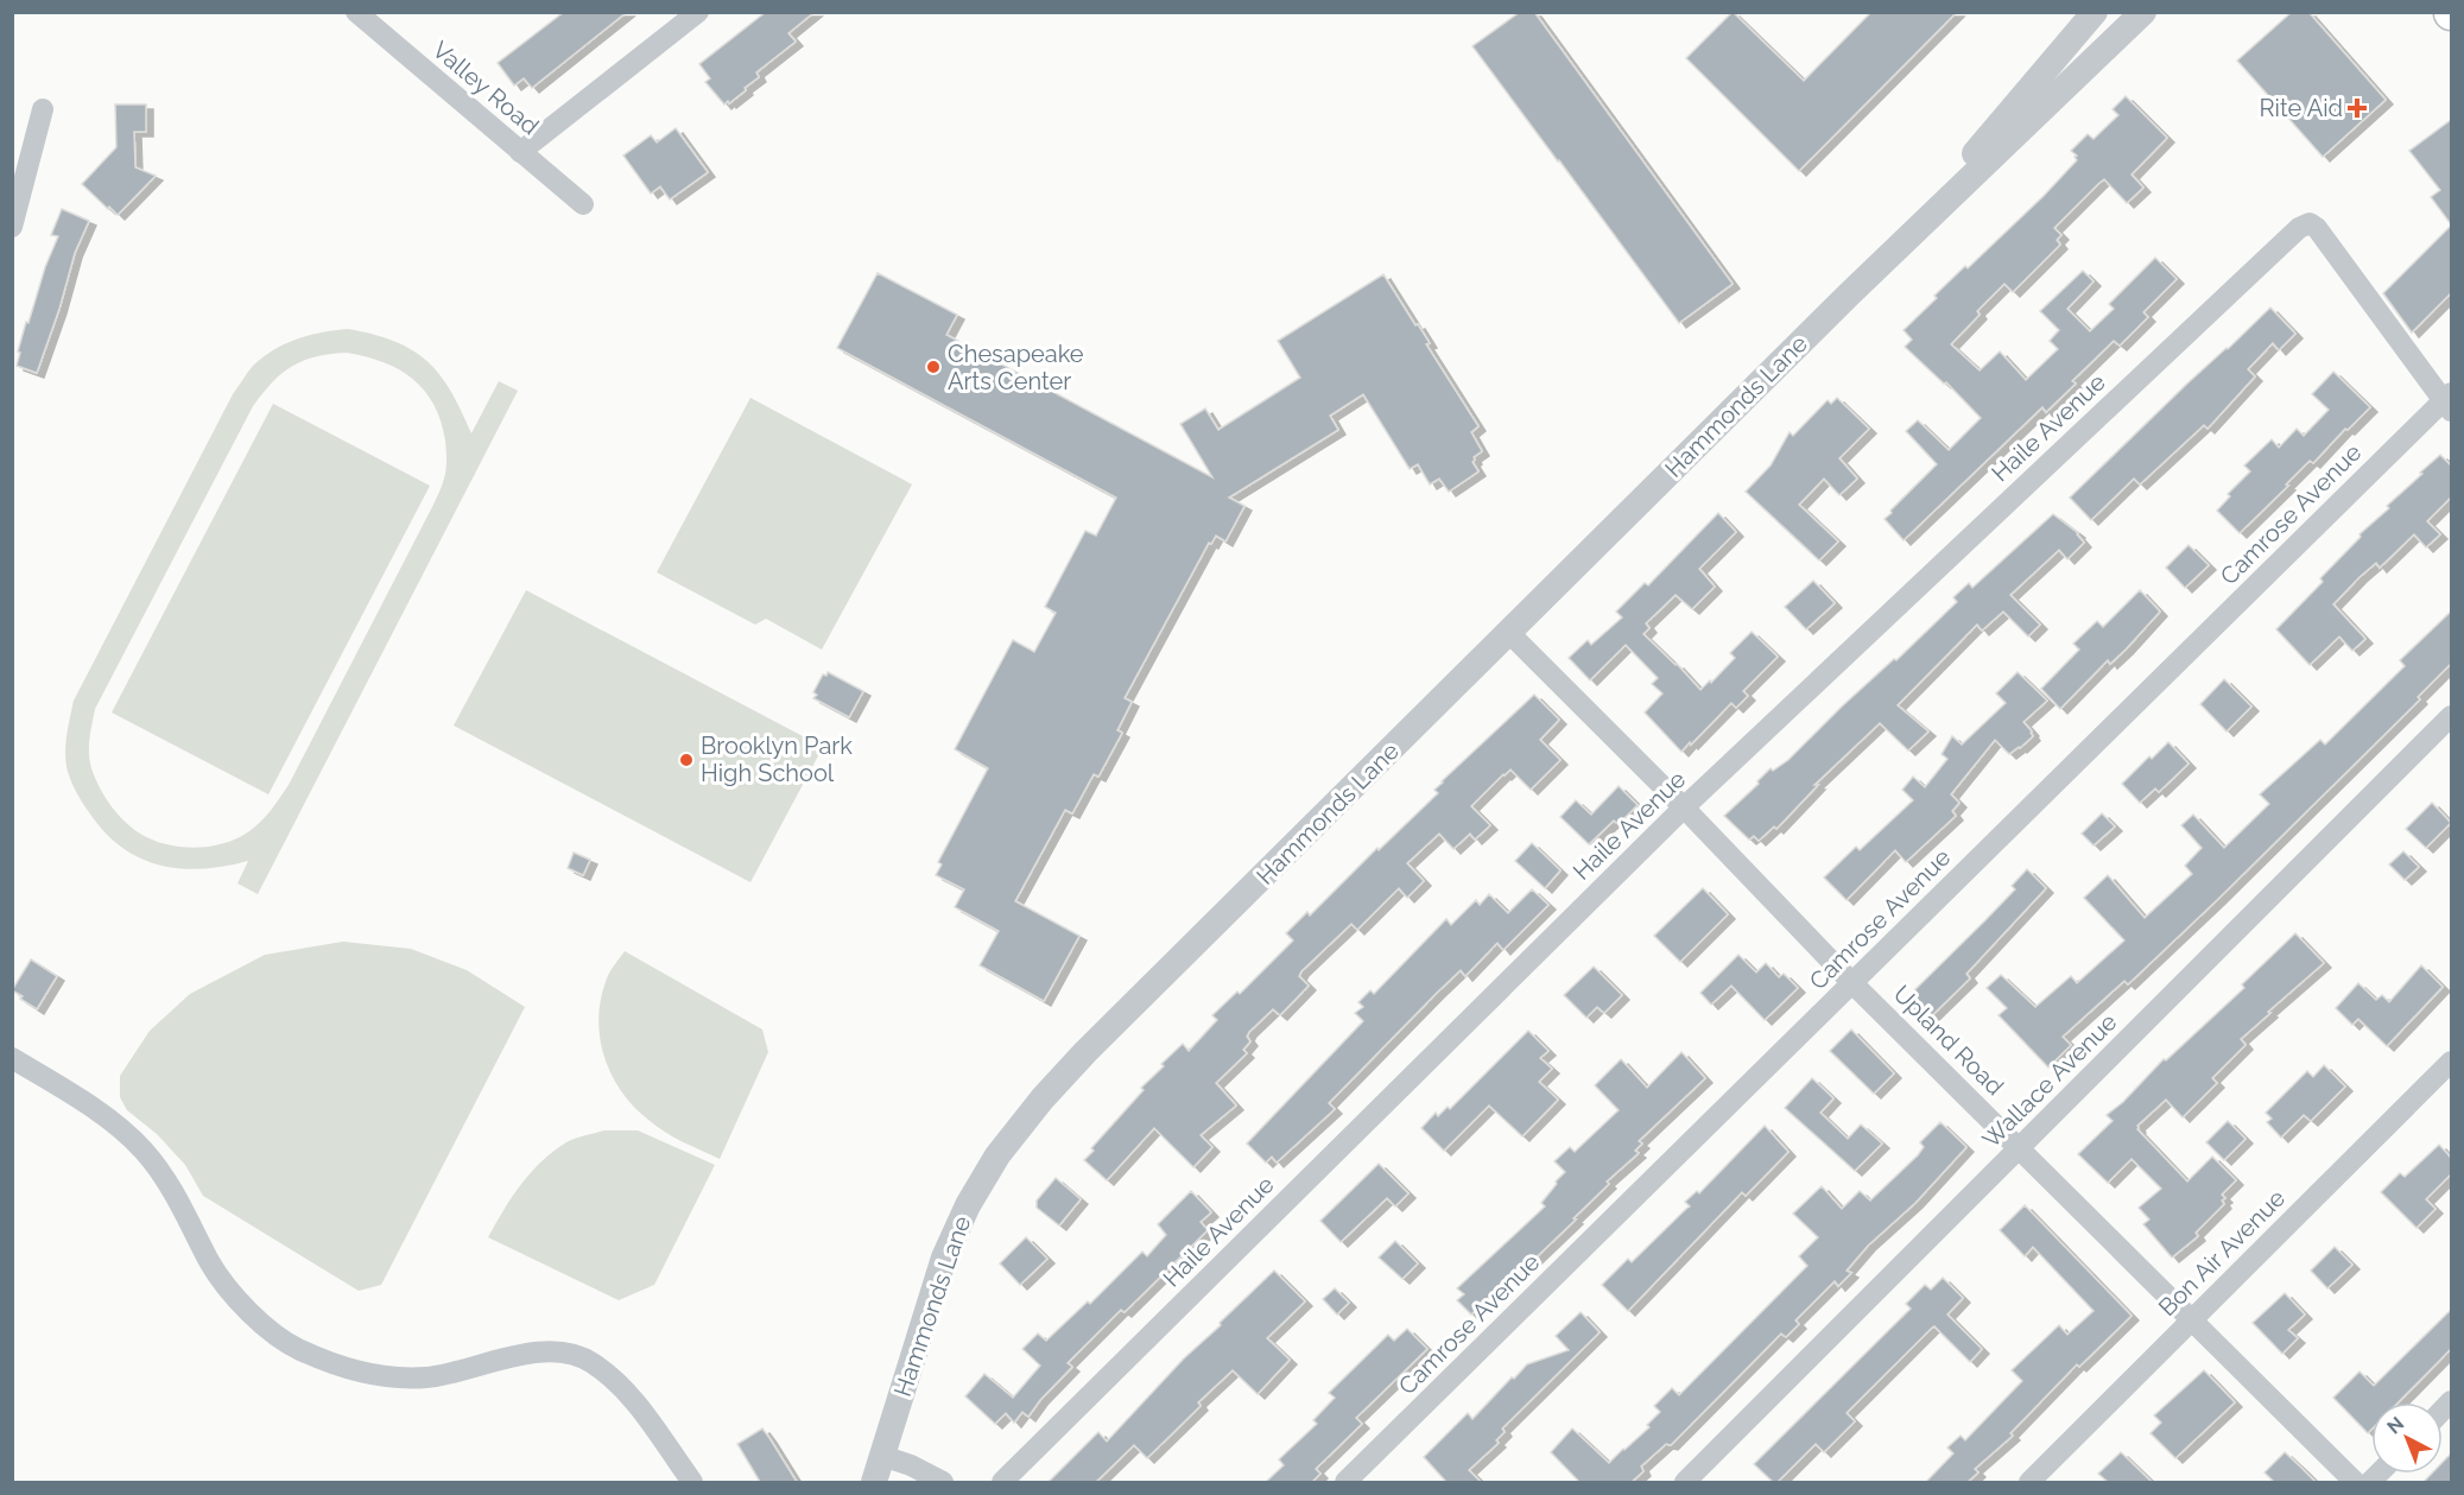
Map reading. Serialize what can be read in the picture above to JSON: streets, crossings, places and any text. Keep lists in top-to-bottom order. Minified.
{"streets":{"street":["Valley Road","Hammonds Lane","Haile Avenue","Camrose Avenue","Upland Road","Wallace Avenue","Bon Air Avenue"]},"crossings":[["Hammonds Lane","Upland Road"],["Haile Avenue","Camrose Avenue"],["Haile Avenue","Upland Road"],["Camrose Avenue","Upland Road"],["Upland Road","Wallace Avenue"],["Upland Road","Bon Air Avenue"]],"places":{"health":["Rite Aid"],"other":["Chesapeake Arts Center","Brooklyn Park High School"]},"north":"top left"}
